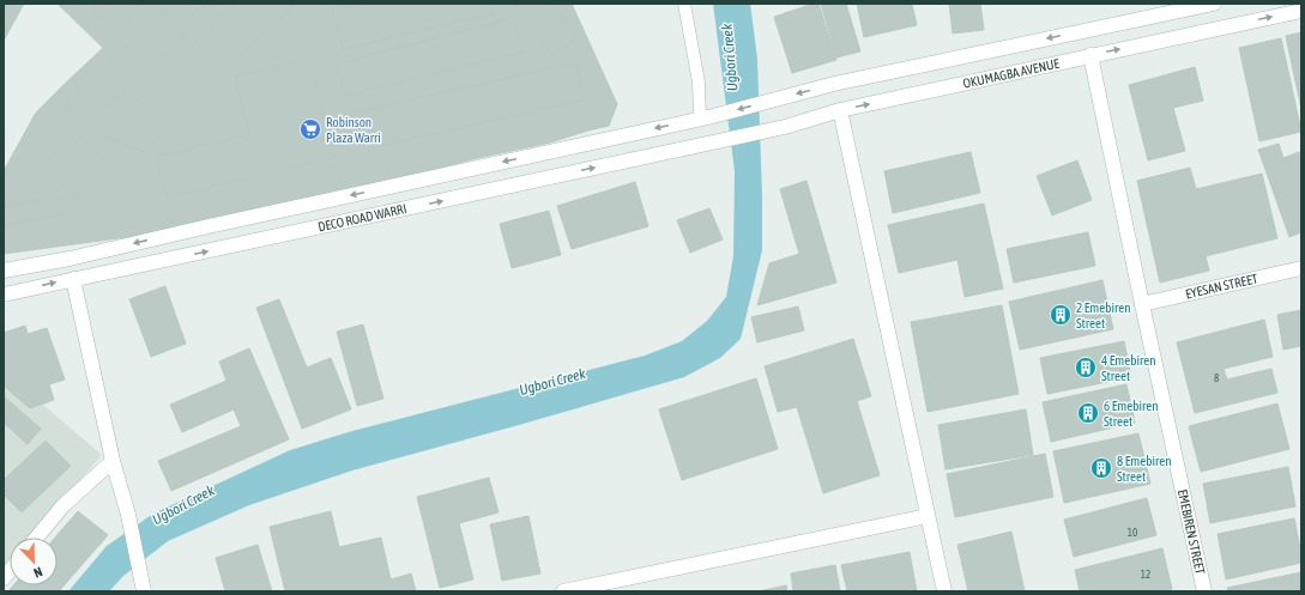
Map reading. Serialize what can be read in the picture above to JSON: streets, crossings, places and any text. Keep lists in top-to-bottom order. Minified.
{"streets":{"main road":["OKUMAGBA AVENUE","DECO ROAD WARRI","EYESAN STREET","EMEBIREN STREET"]},"crossings":[["OKUMAGBA AVENUE","DECO ROAD WARRI"],["OKUMAGBA AVENUE","EMEBIREN STREET"],["EYESAN STREET","EMEBIREN STREET"]],"water":["Ugbori Creek"],"places":{"supermarket":["Robinson Plaza Warri"],"building":["2 Emebiren Street","4 Emebiren Street","6 Emebiren Street","8 Emebiren Street"]},"house_numbers":["8","10","12"],"north":"bottom right"}
